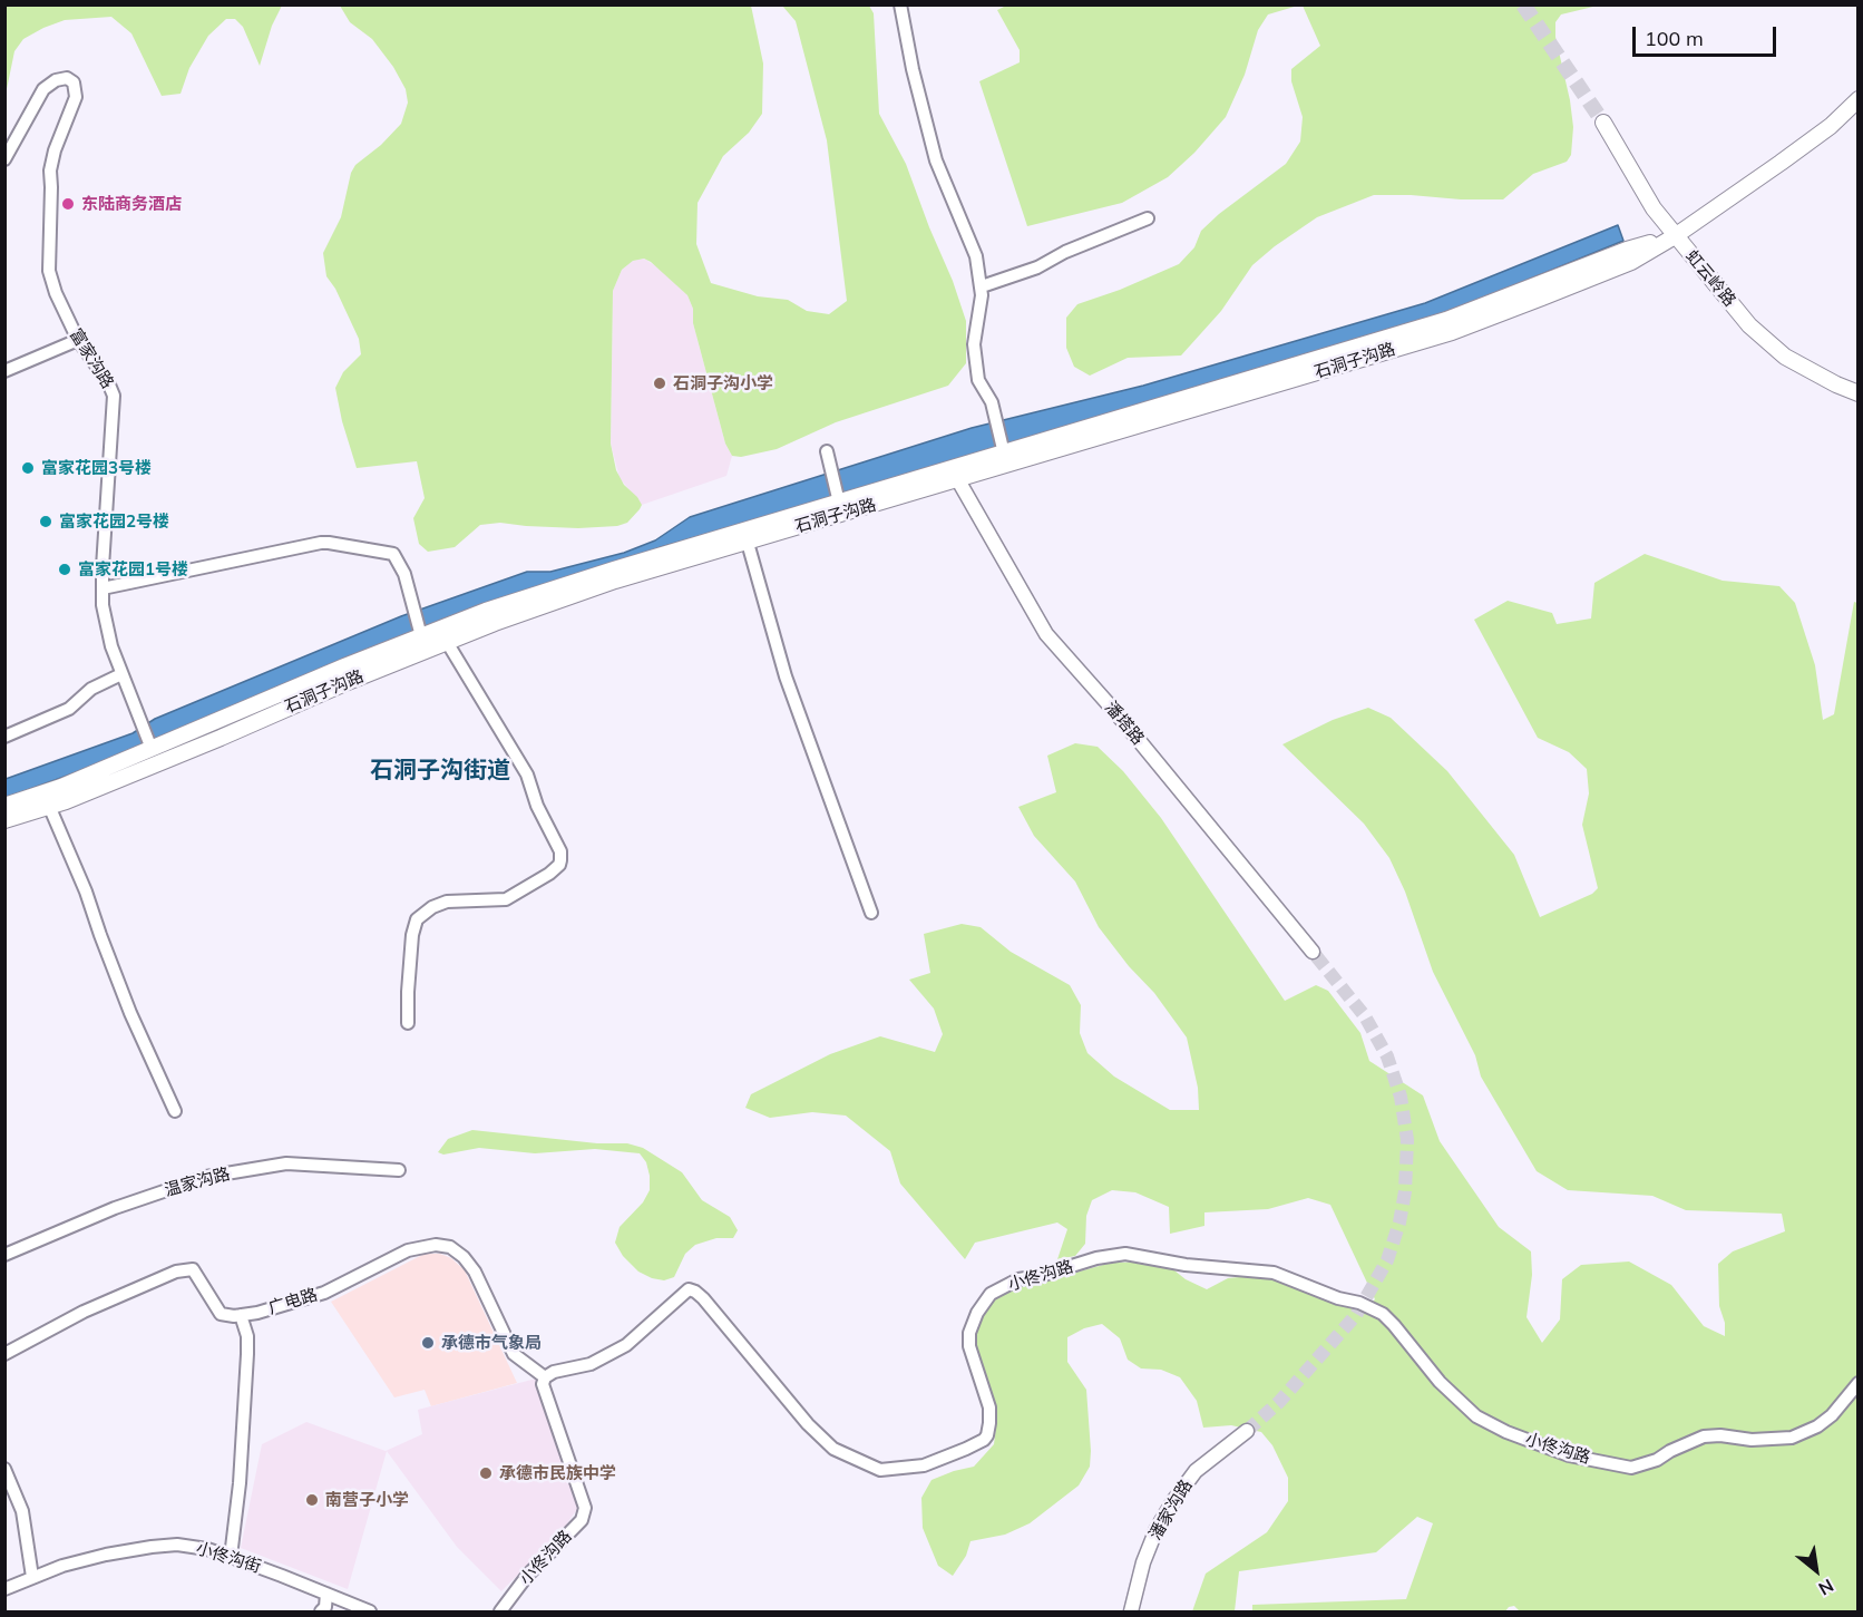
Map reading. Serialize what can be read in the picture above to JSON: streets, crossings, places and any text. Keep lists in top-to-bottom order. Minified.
{"streets":{"main road":["虹云岭路","石洞子沟路"],"street":["富家沟路","潘塔路","温家沟路","小佟沟路","广电路","潘家沟路","小佟沟街"]},"crossings":[["虹云岭路","石洞子沟路"],["富家沟路","石洞子沟路"],["石洞子沟路","潘塔路"],["小佟沟路","广电路"]],"districts":["石洞子沟街道"],"places":["东陆商务酒店","石洞子沟小学","富家花园3号楼","富家花园2号楼","富家花园1号楼","承德市气象局","承德市民族中学","南营子小学"],"scale_bar":"100 m","north":"bottom right"}
